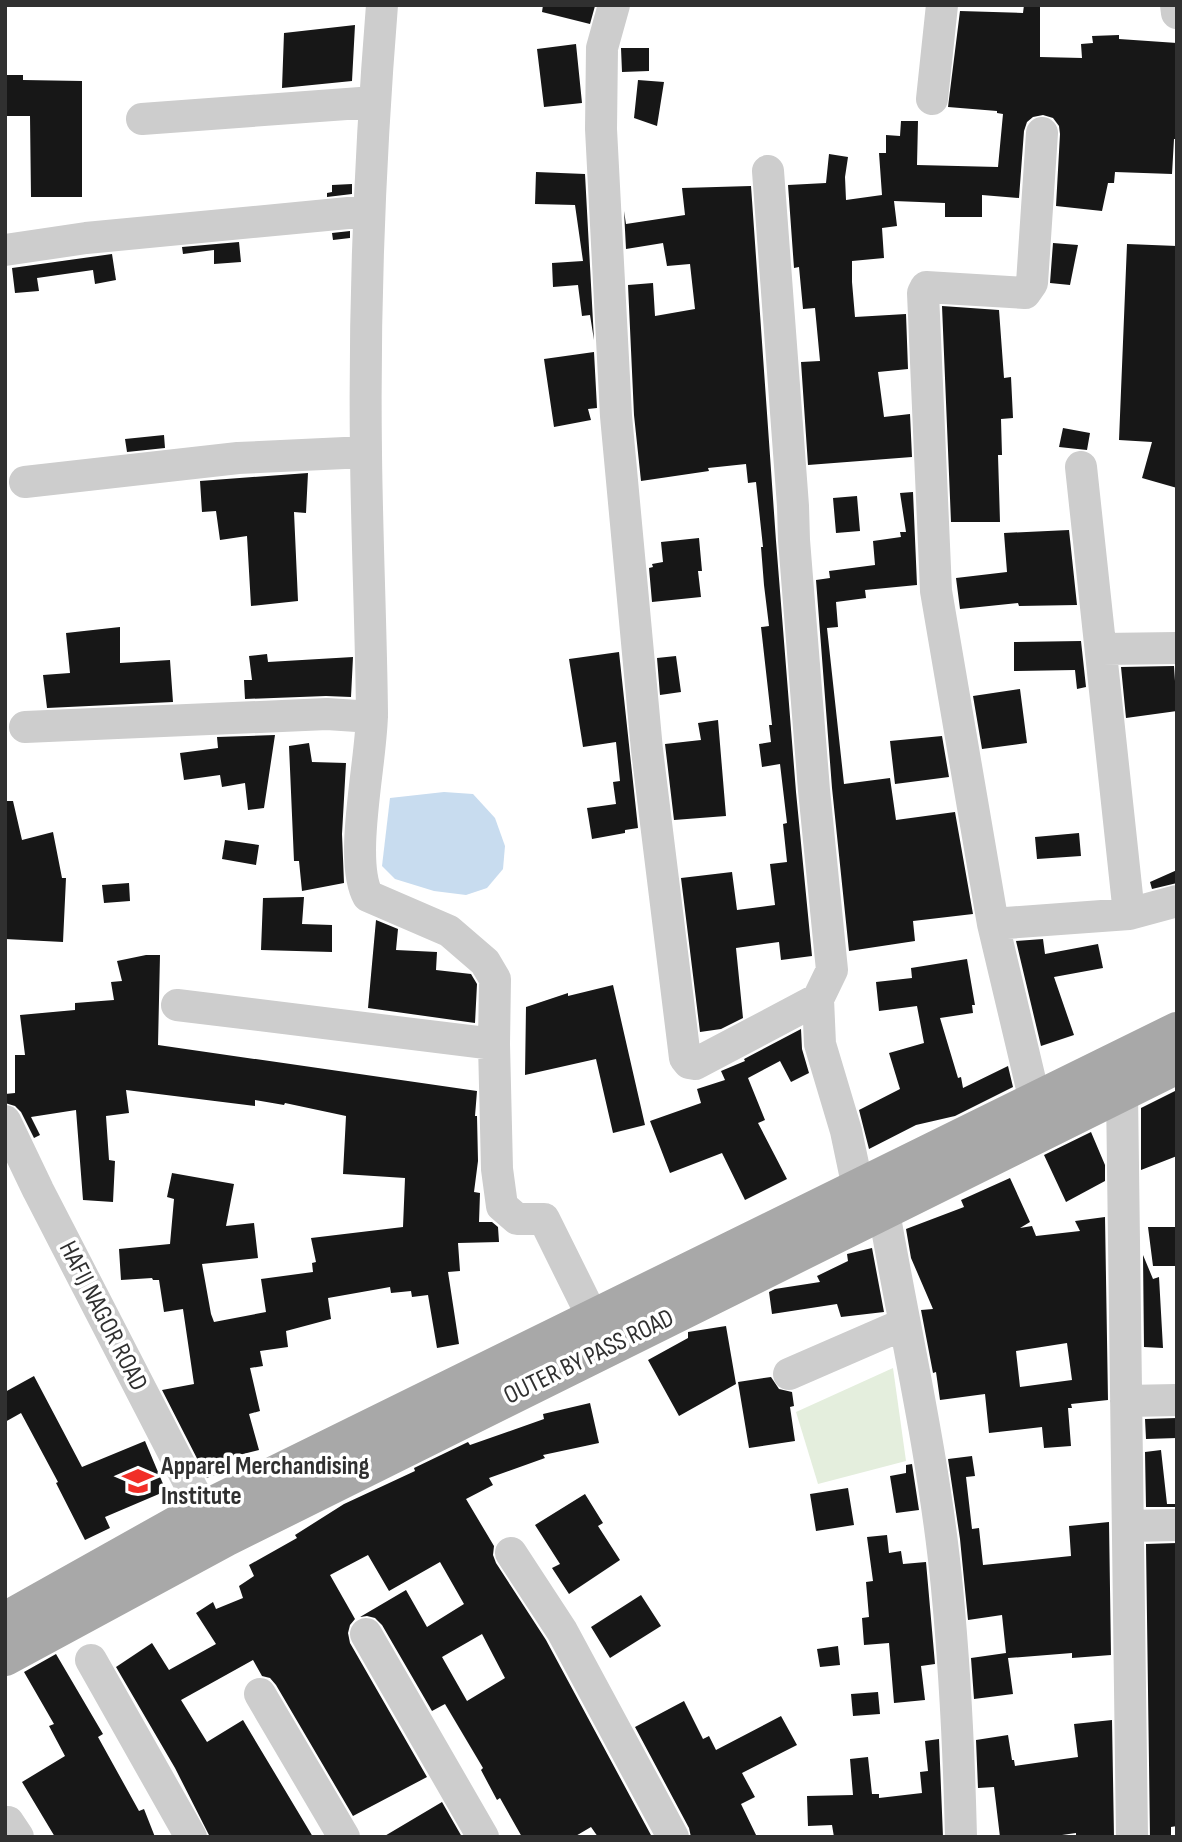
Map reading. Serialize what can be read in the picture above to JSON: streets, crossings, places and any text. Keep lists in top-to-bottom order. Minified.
{"streets":{"main road":["OUTER BY PASS ROAD"],"street":["HAFIJ NAGOR ROAD"]},"crossings":[["HAFIJ NAGOR ROAD","OUTER BY PASS ROAD"]],"places":{"school or university":["Apparel Merchandising Institute"]}}
